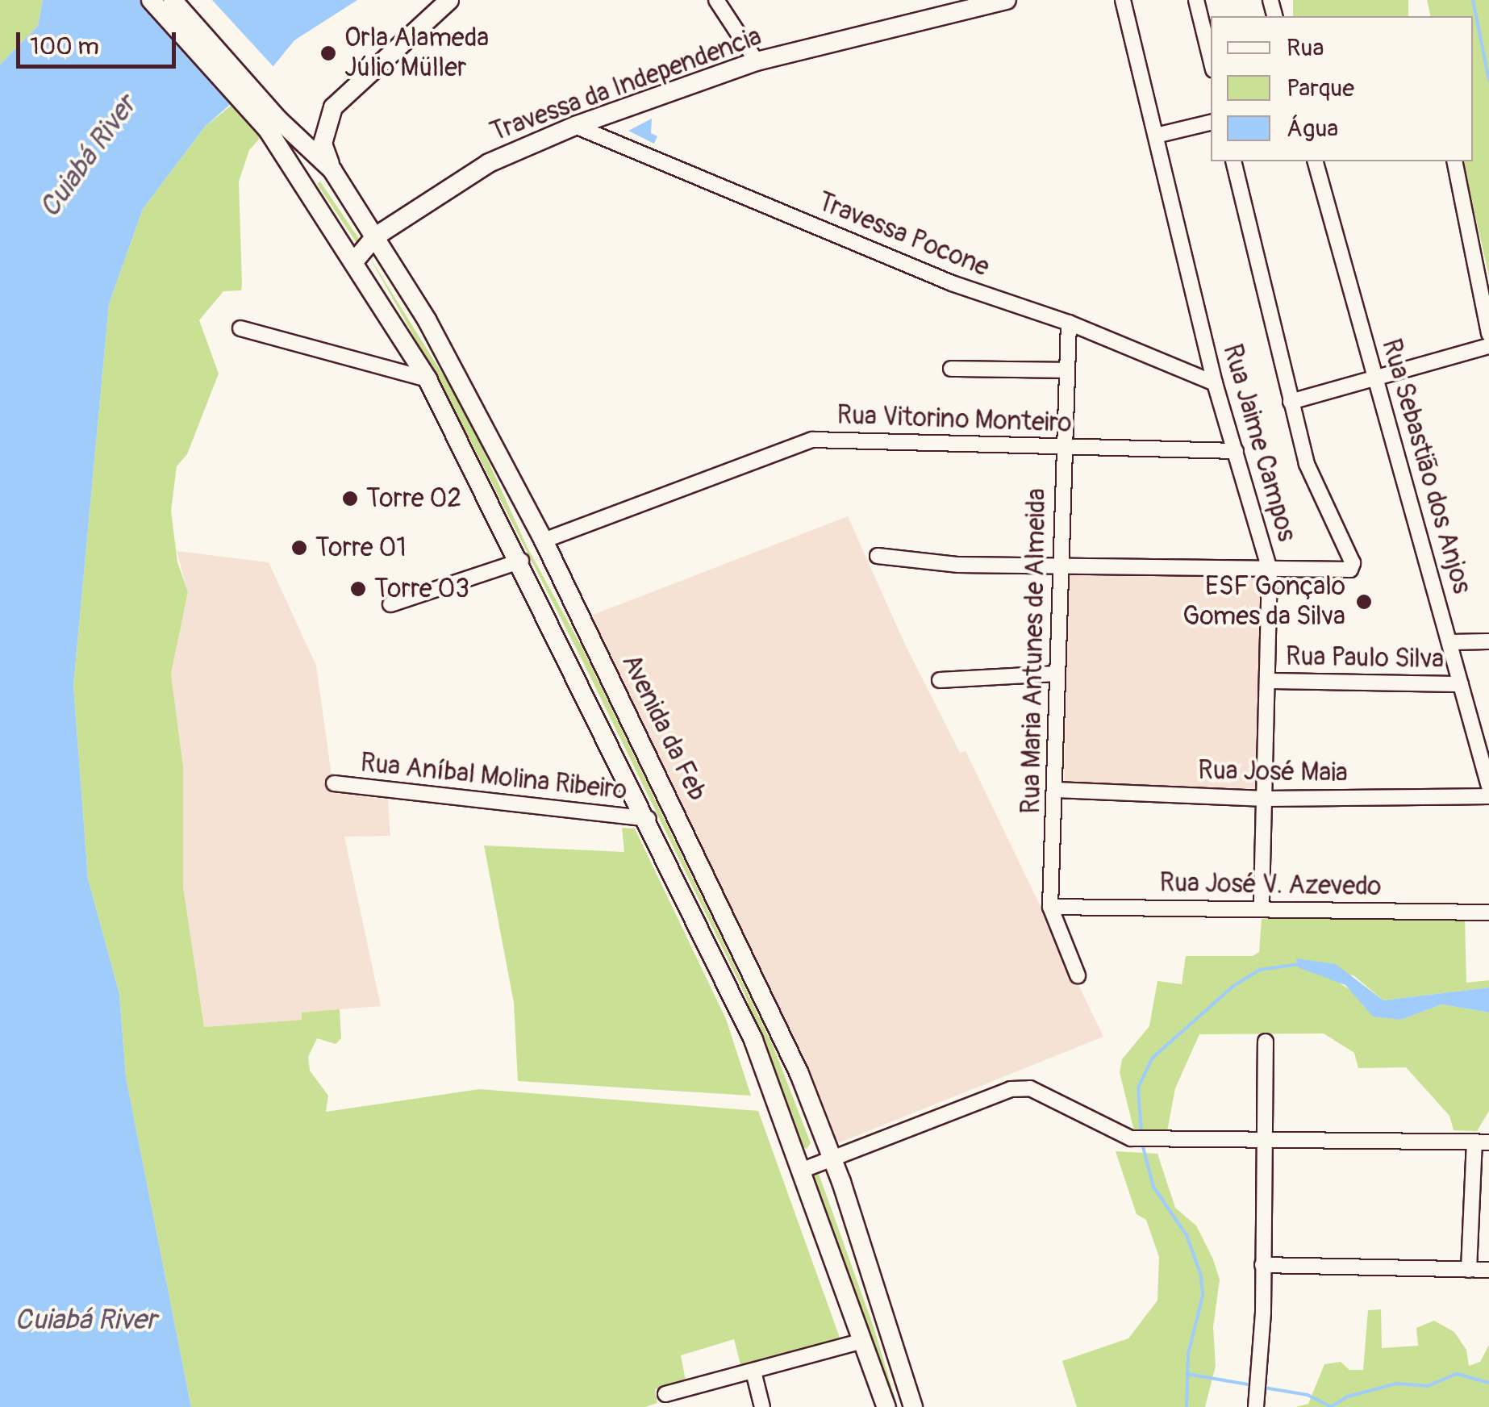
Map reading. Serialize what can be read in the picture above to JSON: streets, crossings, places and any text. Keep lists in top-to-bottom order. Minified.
{"streets":{"main road":["Travessa da Independencia","Avenida da Feb"],"street":["Travessa Pocone","Rua Vitorino Monteiro","Rua Jaime Campos","Rua Sebastião dos Anjos","Rua Maria Antunes de Almeida","Rua Paulo Silva","Rua José Maia","Rua Aníbal Molina Ribeiro","Rua José V. Azevedo"]},"crossings":[["Travessa da Independencia","Travessa Pocone"],["Travessa da Independencia","Avenida da Feb"],["Travessa Pocone","Rua Jaime Campos"],["Travessa Pocone","Rua Maria Antunes de Almeida"],["Rua Vitorino Monteiro","Rua Jaime Campos"],["Rua Vitorino Monteiro","Rua Maria Antunes de Almeida"],["Rua Vitorino Monteiro","Avenida da Feb"],["Rua Jaime Campos","Rua Paulo Silva"],["Rua Jaime Campos","Rua José Maia"],["Rua Jaime Campos","Rua José V. Azevedo"],["Rua Sebastião dos Anjos","Rua Paulo Silva"],["Rua Maria Antunes de Almeida","Rua José Maia"],["Rua Maria Antunes de Almeida","Rua José V. Azevedo"],["Avenida da Feb","Rua Aníbal Molina Ribeiro"]],"water":["Cuiabá River"],"places":["Orla Alameda Júlio Müller","Torre 02","Torre 01","Torre 03","ESF Gonçalo Gomes da Silva"],"legend":["Rua","Parque","Água"],"scale_bar":"100 m"}
